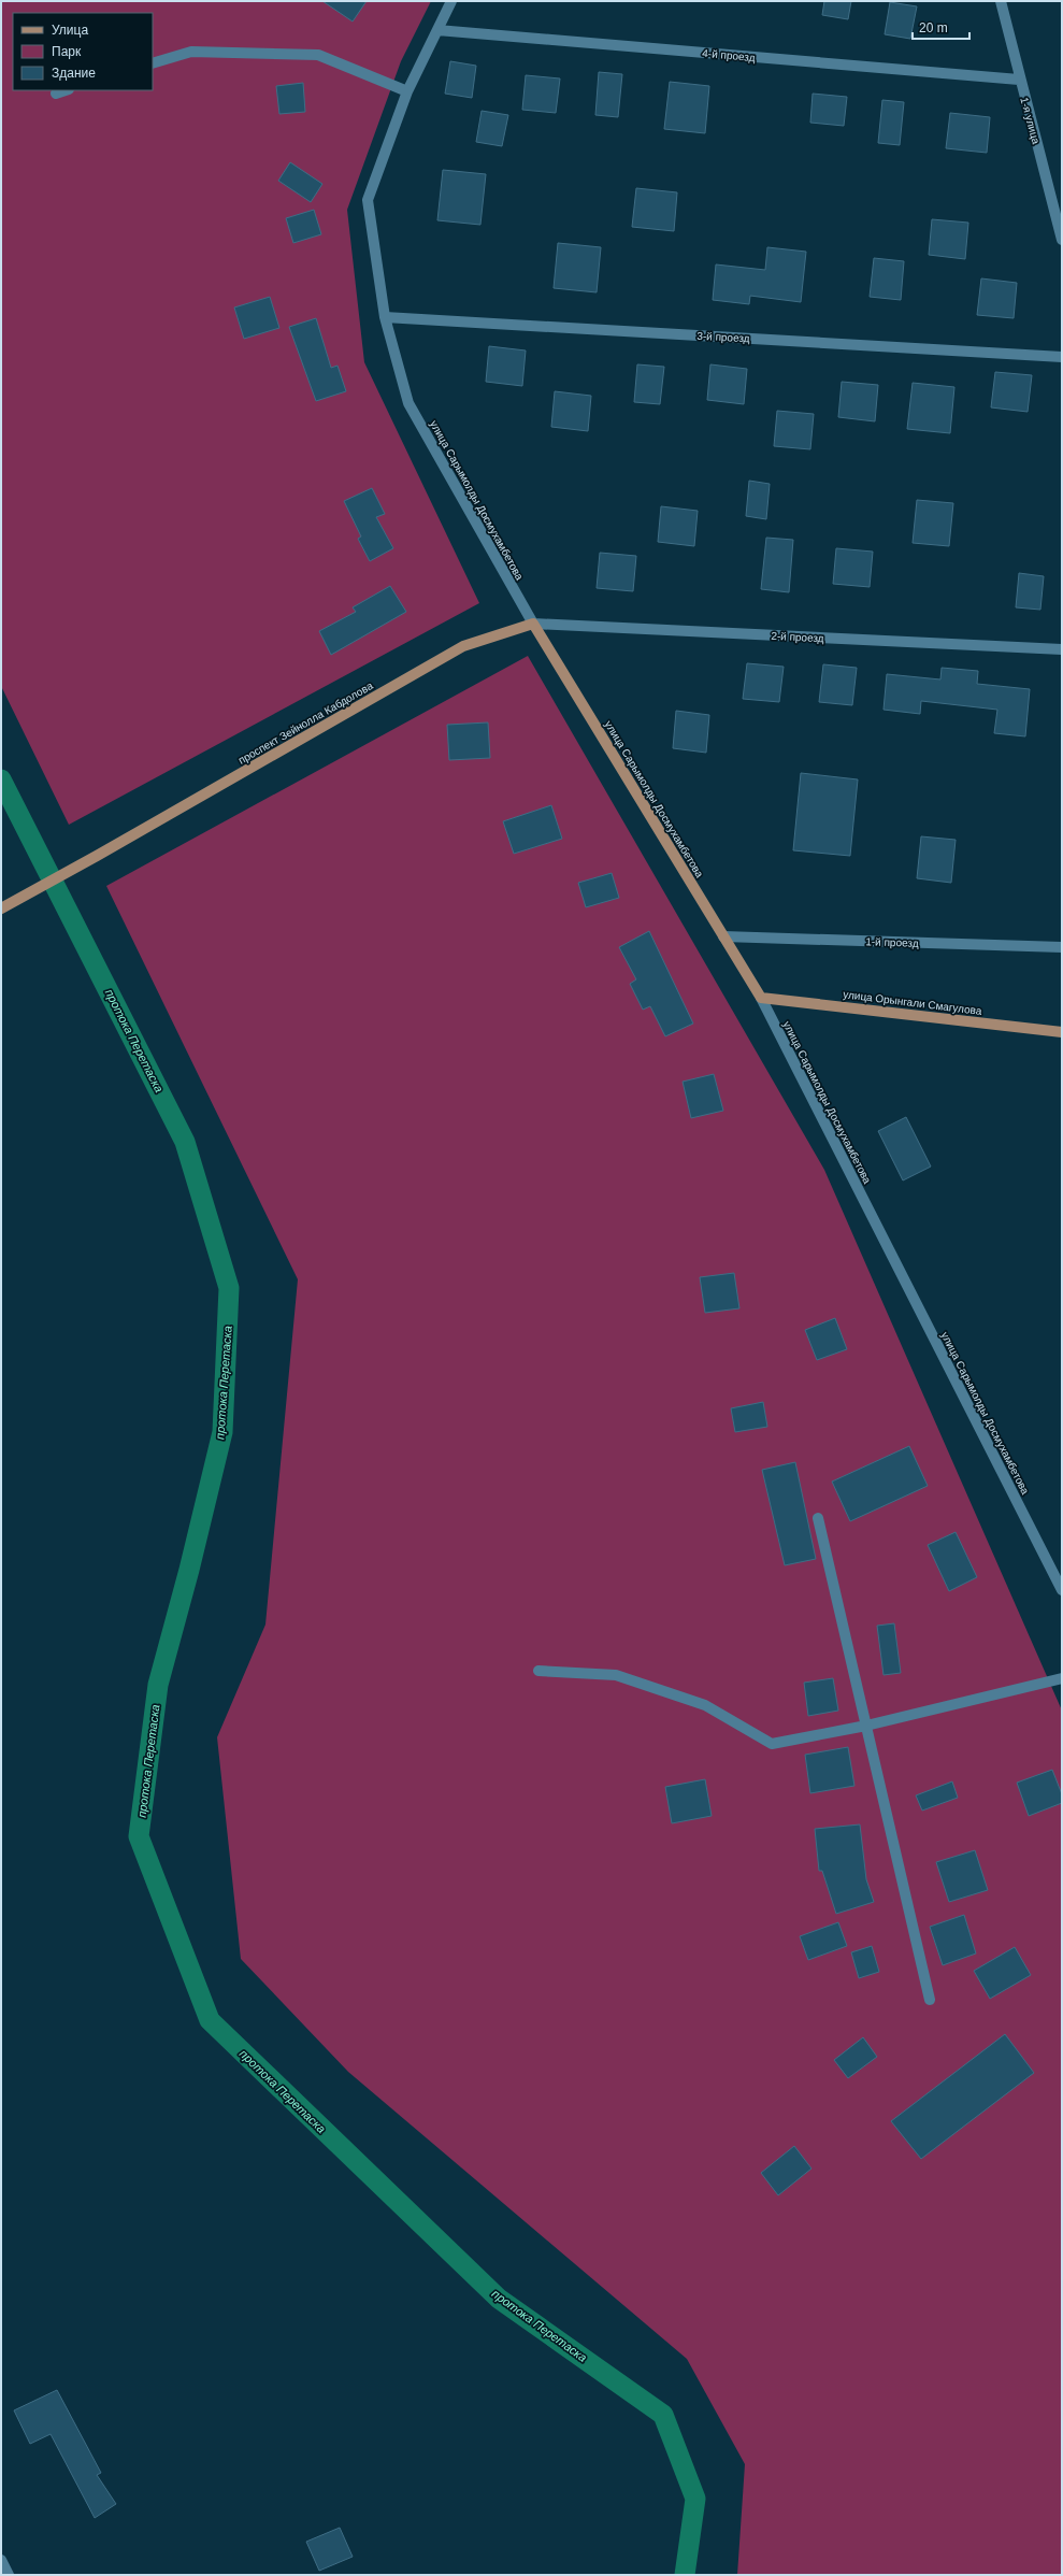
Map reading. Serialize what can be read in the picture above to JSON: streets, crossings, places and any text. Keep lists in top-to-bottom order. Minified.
{"streets":{"main road":["улица Сарымолды Досмухамбетова","проспект Зейнолла Кабдолова","улица Орынгали Смагулова"],"street":["4-й проезд","1-я улица","3-й проезд","2-й проезд","1-й проезд"]},"crossings":[["4-й проезд","1-я улица"],["4-й проезд","улица Сарымолды Досмухамбетова"],["3-й проезд","улица Сарымолды Досмухамбетова"],["улица Сарымолды Досмухамбетова","2-й проезд"],["улица Сарымолды Досмухамбетова","проспект Зейнолла Кабдолова"],["улица Сарымолды Досмухамбетова","1-й проезд"],["улица Сарымолды Досмухамбетова","улица Орынгали Смагулова"],["2-й проезд","проспект Зейнолла Кабдолова"]],"water":["протока Перетаска"],"legend":["Улица","Парк","Здание"],"scale_bar":"20 m"}
